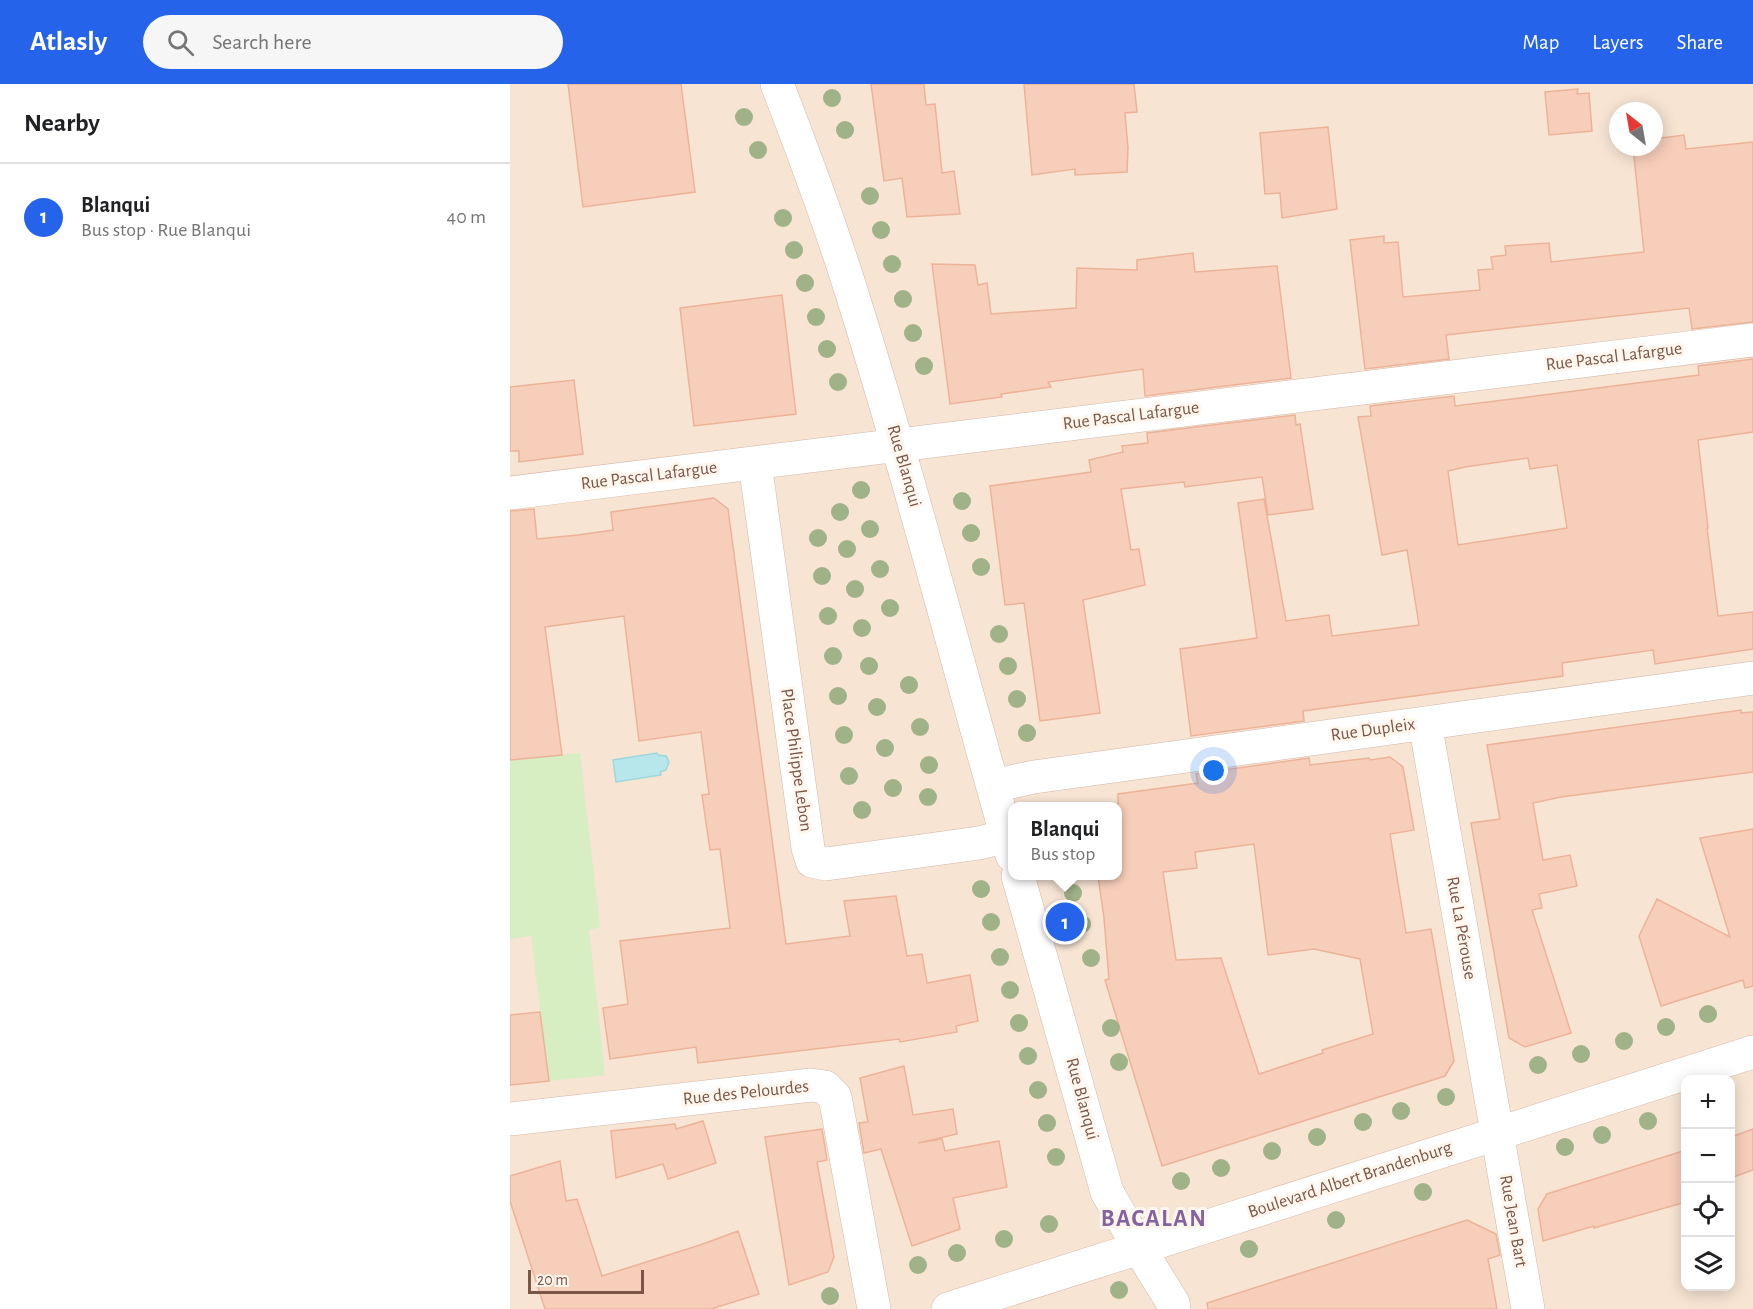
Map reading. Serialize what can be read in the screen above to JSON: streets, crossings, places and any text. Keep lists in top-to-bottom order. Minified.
{"streets":{"street":["Rue Pascal Lafargue","Rue Blanqui","Rue Dupleix","Place Philippe Lebon","Rue La Pérouse","Rue des Pelourdes","Boulevard Albert Brandenburg","Rue Jean Bart"]},"crossings":[["Rue Pascal Lafargue","Rue Blanqui"],["Rue Pascal Lafargue","Place Philippe Lebon"],["Rue Blanqui","Rue Dupleix"],["Rue Blanqui","Boulevard Albert Brandenburg"],["Rue Dupleix","Rue La Pérouse"],["Rue La Pérouse","Boulevard Albert Brandenburg"],["Rue La Pérouse","Rue Jean Bart"],["Boulevard Albert Brandenburg","Rue Jean Bart"]],"districts":["BACALAN"],"scale_bar":"20 m","north":"top left","page":{"header":"Atlasly","search":"Search here","nav":["Map","Layers","Share"],"heading":"Nearby","list":[{"mark":"1","name":"Blanqui","note":"Bus stop · Rue Blanqui","value":"40 m"}],"popup":["Blanqui","Bus stop"],"pins":"1","map_buttons":["+","−"],"scale":"20 m"}}
